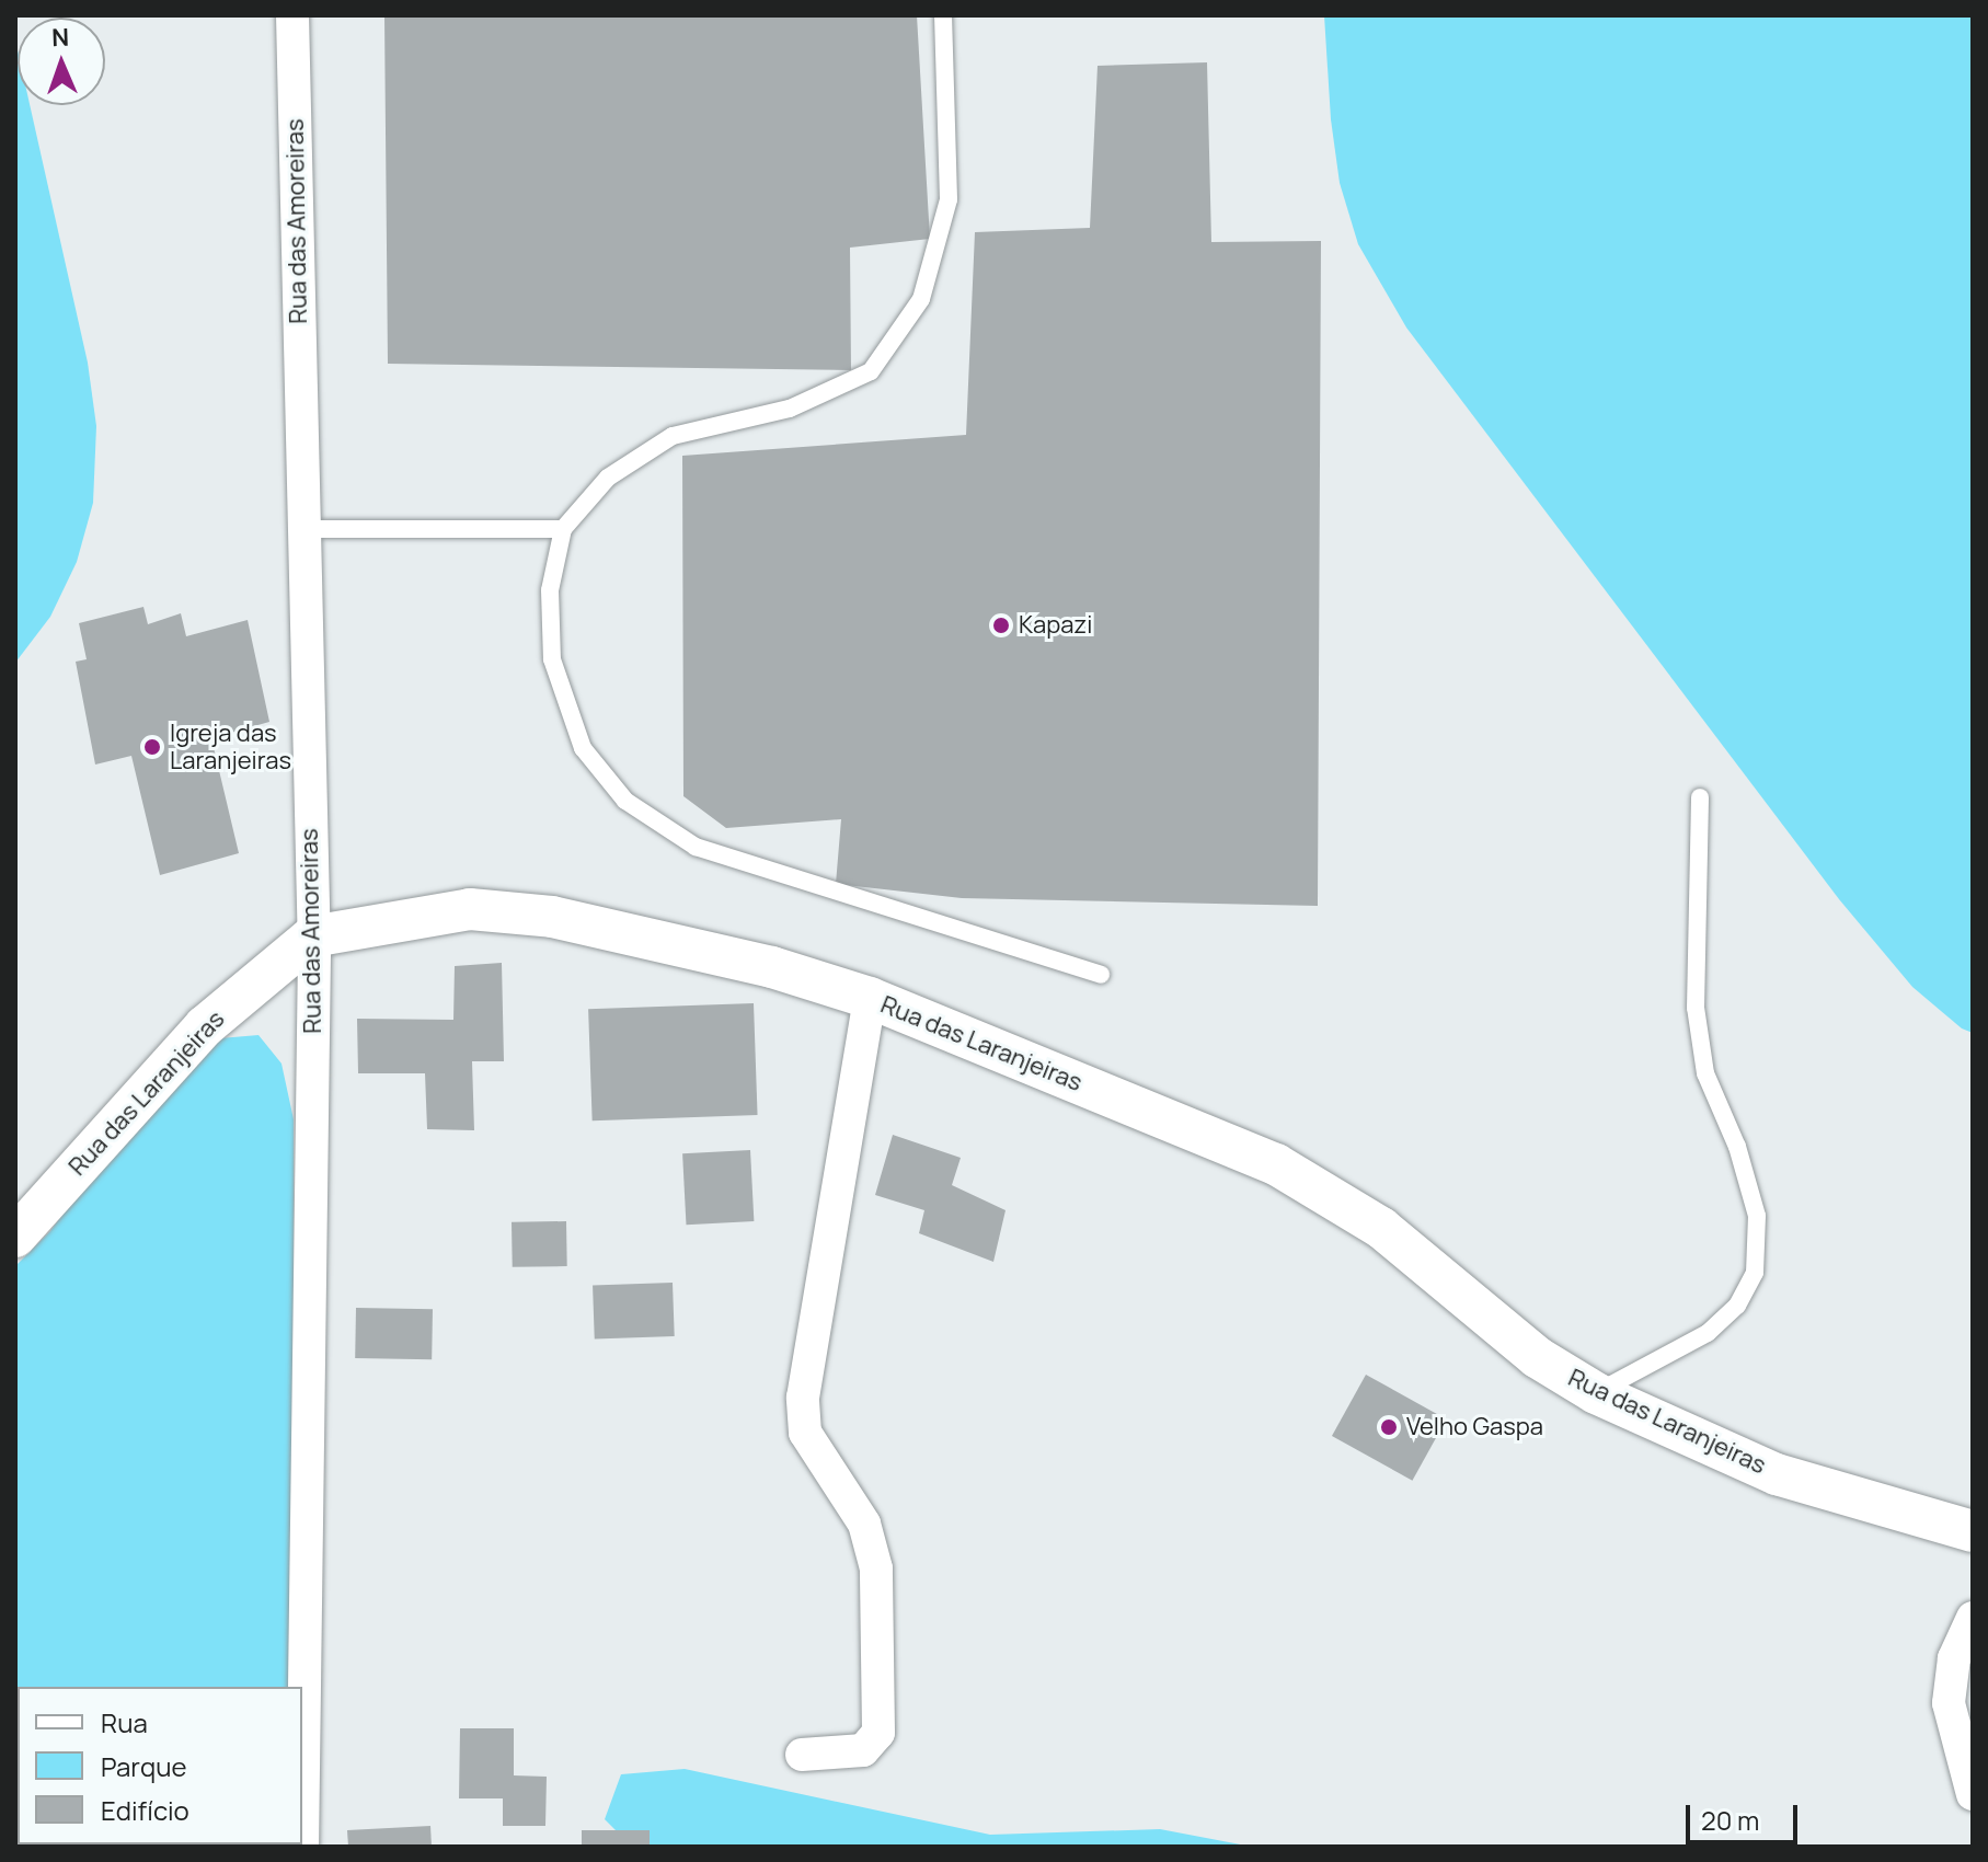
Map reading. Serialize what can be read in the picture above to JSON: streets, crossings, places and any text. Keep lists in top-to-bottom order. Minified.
{"streets":{"street":["Rua das Amoreiras","Rua das Laranjeiras"]},"crossings":[["Rua das Amoreiras","Rua das Laranjeiras"]],"places":["Kapazi","Igreja das Laranjeiras","Velho Gaspa"],"legend":["Rua","Parque","Edifício"],"scale_bar":"20 m","north":"top"}
